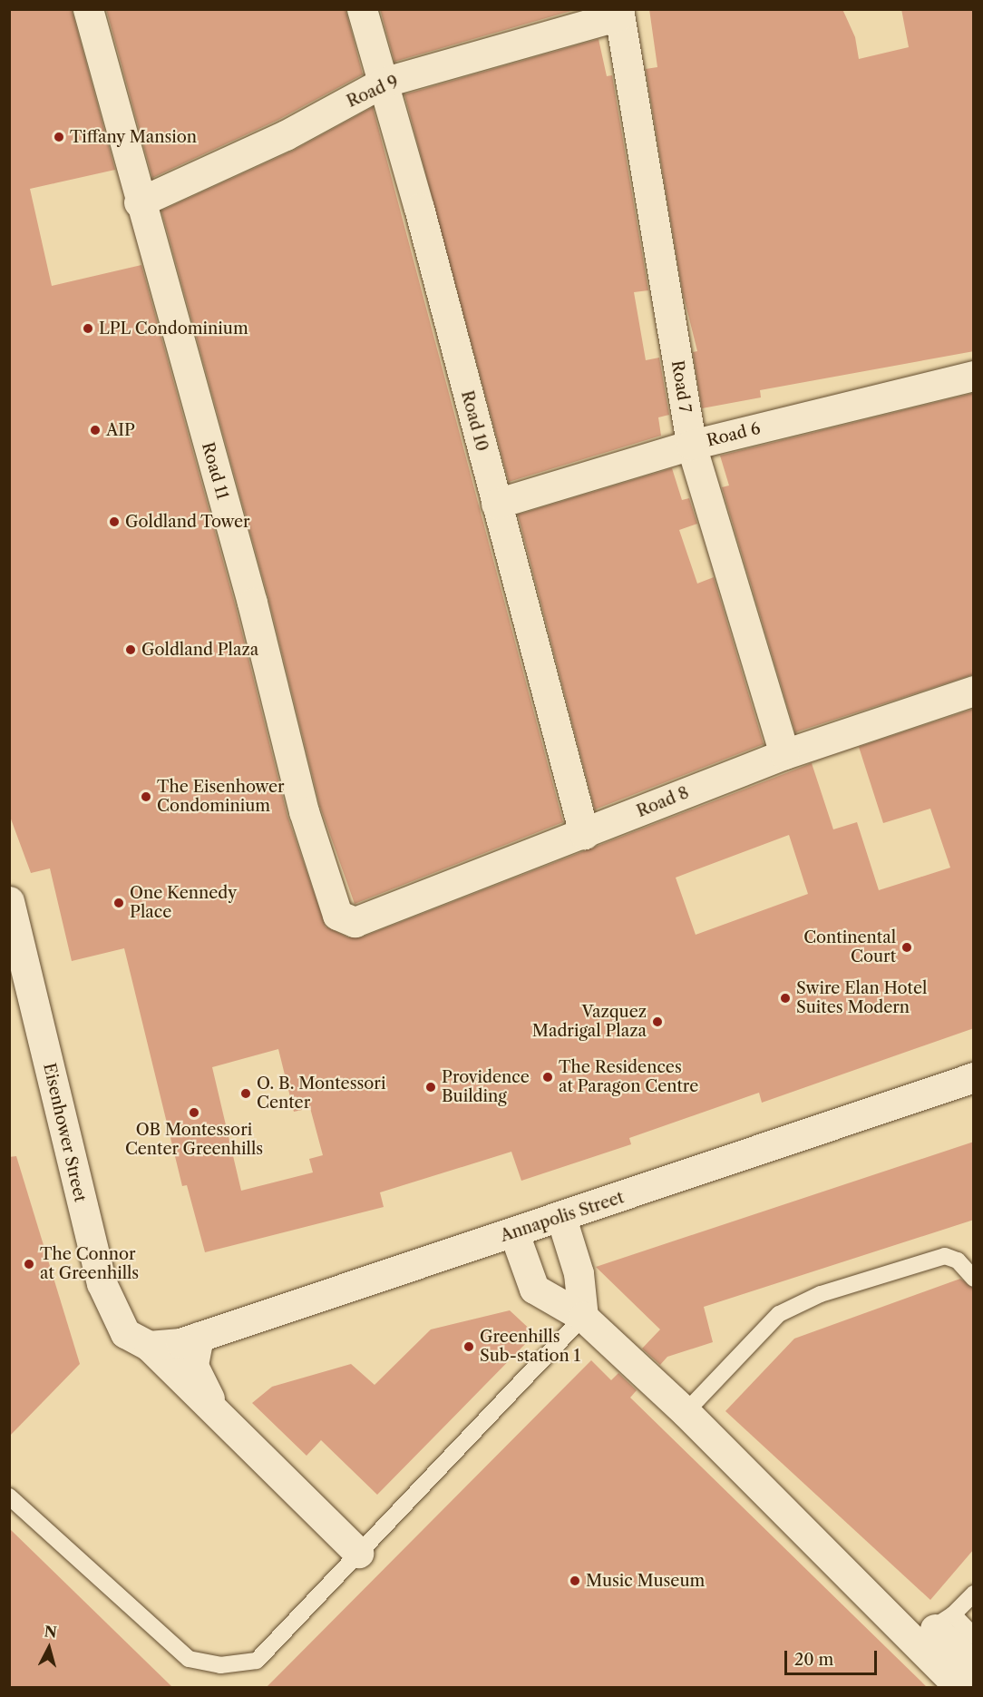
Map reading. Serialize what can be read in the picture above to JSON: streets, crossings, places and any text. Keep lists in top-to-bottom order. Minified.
{"streets":{"street":["Road 9","Road 7","Road 10","Road 6","Road 11","Road 8","Eisenhower Street","Annapolis Street"]},"crossings":[["Road 9","Road 7"],["Road 9","Road 10"],["Road 9","Road 11"],["Road 7","Road 6"],["Road 7","Road 8"],["Road 10","Road 6"],["Road 10","Road 8"],["Road 11","Road 8"],["Eisenhower Street","Annapolis Street"]],"places":["Tiffany Mansion","LPL Condominium","AIP","Goldland Tower","Goldland Plaza","The Eisenhower Condominium","One Kennedy Place","Continental Court","Swire Elan Hotel Suites Modern","Vazquez Madrigal Plaza","The Residences at Paragon Centre","Providence Building","O. B. Montessori Center","OB Montessori Center Greenhills","The Connor at Greenhills","Greenhills Sub-station 1","Music Museum"],"scale_bar":"20 m","north":"top"}
